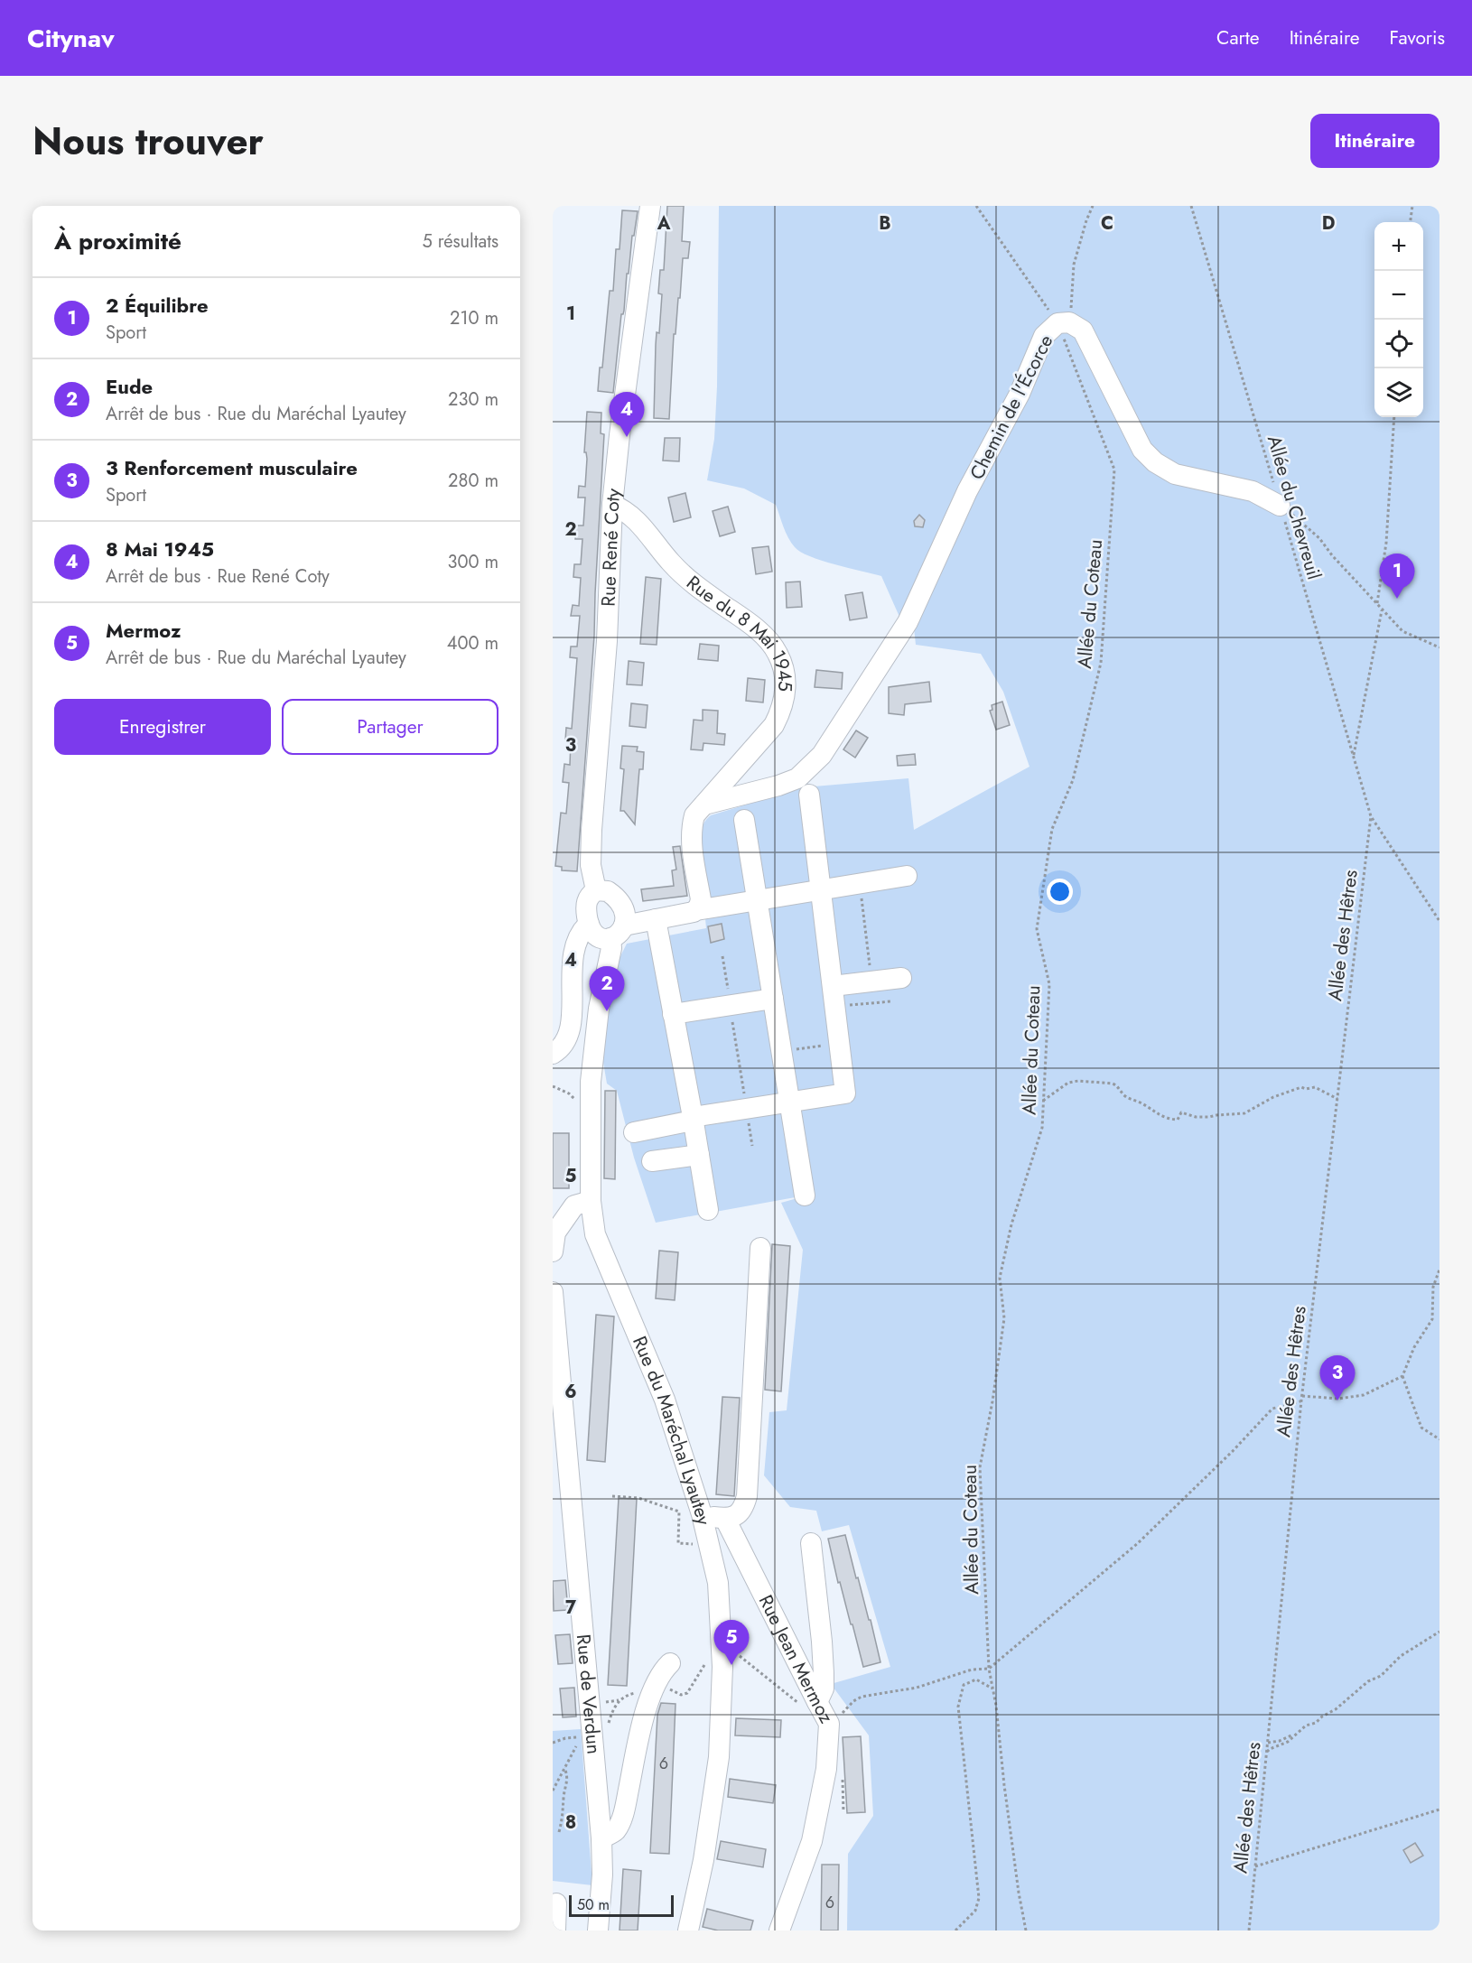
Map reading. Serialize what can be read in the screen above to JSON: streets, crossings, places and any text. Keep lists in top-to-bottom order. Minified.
{"streets":{"street":["Chemin de l'Écorce","Rue René Coty","Rue du 8 Mai 1945","Rue du Maréchal Lyautey","Rue Jean Mermoz","Rue de Verdun"],"path":["Allée du Chevreuil","Allée du Coteau","Allée des Hêtres"]},"crossings":[["Chemin de l'Écorce","Allée du Chevreuil"],["Chemin de l'Écorce","Allée du Coteau"],["Chemin de l'Écorce","Rue du 8 Mai 1945"],["Allée du Chevreuil","Allée des Hêtres"],["Rue René Coty","Rue du 8 Mai 1945"],["Rue René Coty","Rue du Maréchal Lyautey"]],"house_numbers":["6","6"],"scale_bar":"50 m","page":{"header":"Citynav","nav":["Carte","Itinéraire","Favoris"],"title":"Nous trouver","buttons":["Itinéraire",["Enregistrer","Partager"]],"heading":["À proximité","5 résultats"],"map_buttons":["+","−"],"list":[{"mark":"1","name":"2 Équilibre","note":"Sport","value":"210 m"},{"mark":"2","name":"Eude","note":"Arrêt de bus · Rue du Maréchal Lyautey","value":"230 m"},{"mark":"3","name":"3 Renforcement musculaire","note":"Sport","value":"280 m"},{"mark":"4","name":"8 Mai 1945","note":"Arrêt de bus · Rue René Coty","value":"300 m"},{"mark":"5","name":"Mermoz","note":"Arrêt de bus · Rue du Maréchal Lyautey","value":"400 m"}],"pins":["4","1","2","3","5"],"scale":"50 m"},"grid":{"columns":["A","B","C","D"],"rows":["1","2","3","4","5","6","7","8"]}}
